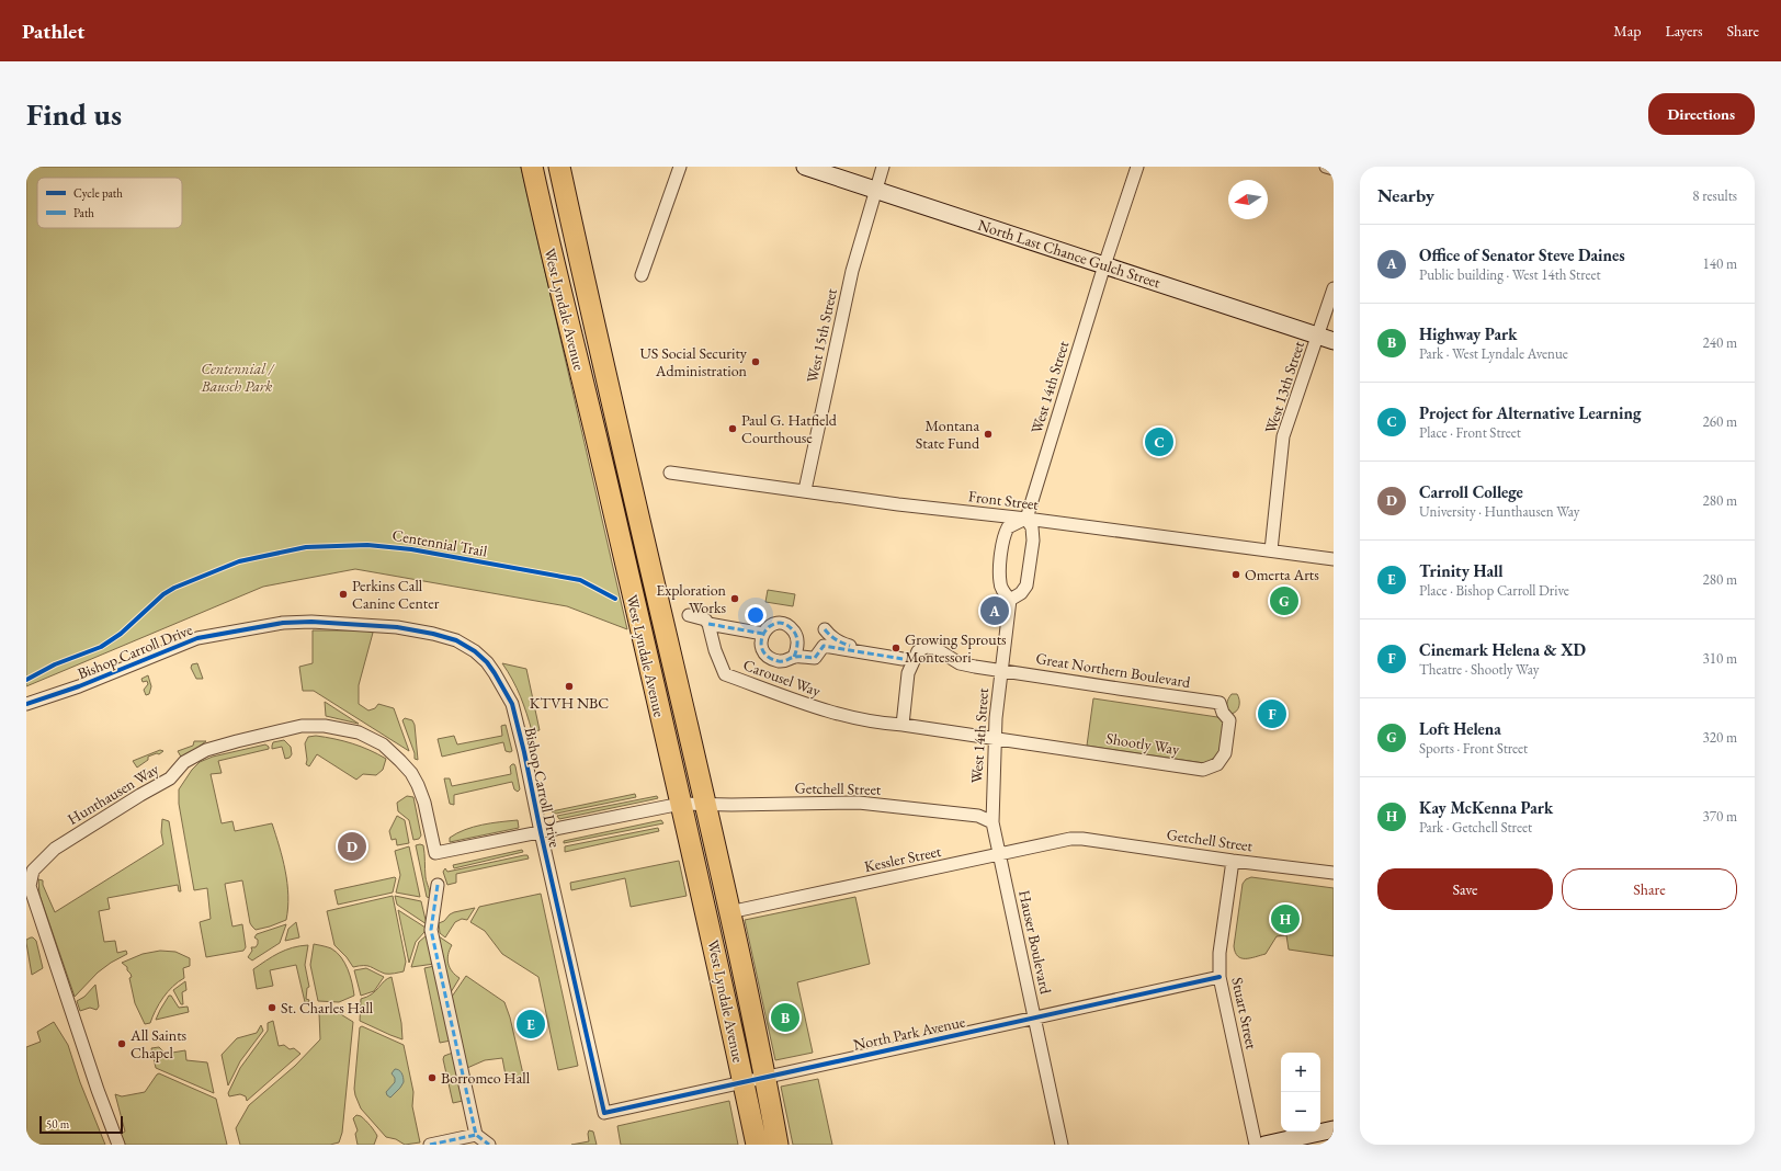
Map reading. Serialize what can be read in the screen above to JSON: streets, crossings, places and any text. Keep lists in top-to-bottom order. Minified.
{"streets":{"highway":["West Lyndale Avenue"],"main road":["North Last Chance Gulch Street"],"street":["West 15th Street","West 14th Street","West 13th Street","Front Street","Bishop Carroll Drive","Great Northern Boulevard","Carousel Way","Shootly Way","Getchell Street","Hunthausen Way","Kessler Street","Hauser Boulevard","Stuart Street","North Park Avenue"],"cycle path":["Centennial Trail"]},"crossings":[["North Last Chance Gulch Street","West 15th Street"],["North Last Chance Gulch Street","West 14th Street"],["North Last Chance Gulch Street","West 13th Street"],["West Lyndale Avenue","Getchell Street"],["West Lyndale Avenue","Hunthausen Way"],["West Lyndale Avenue","Kessler Street"],["West Lyndale Avenue","North Park Avenue"],["West 15th Street","Front Street"],["West 14th Street","Front Street"],["West 14th Street","Great Northern Boulevard"],["West 14th Street","Shootly Way"],["West 14th Street","Getchell Street"],["West 14th Street","Hauser Boulevard"],["West 13th Street","Front Street"],["Bishop Carroll Drive","Hunthausen Way"],["Bishop Carroll Drive","North Park Avenue"],["Great Northern Boulevard","Carousel Way"],["Great Northern Boulevard","Shootly Way"],["Carousel Way","Shootly Way"],["Getchell Street","Hunthausen Way"],["Getchell Street","Kessler Street"],["Getchell Street","Hauser Boulevard"],["Getchell Street","Stuart Street"],["Kessler Street","Hauser Boulevard"],["Hauser Boulevard","North Park Avenue"],["Stuart Street","North Park Avenue"]],"parks":["Centennial / Bausch Park"],"places":["US Social Security Administration","Paul G. Hatfield Courthouse","Montana State Fund","Omerta Arts","Perkins Call Canine Center","Exploration Works","Growing Sprouts Montessori","KTVH NBC","St. Charles Hall","All Saints Chapel","Borromeo Hall"],"legend":["Cycle path","Path"],"scale_bar":"50 m","north":"left","page":{"header":"Pathlet","nav":["Map","Layers","Share"],"buttons":["Directions",["Save","Share"]],"title":"Find us","heading":["Nearby","8 results"],"list":[{"mark":"A","name":"Office of Senator Steve Daines","note":"Public building · West 14th Street","value":"140 m"},{"mark":"B","name":"Highway Park","note":"Park · West Lyndale Avenue","value":"240 m"},{"mark":"C","name":"Project for Alternative Learning","note":"Place · Front Street","value":"260 m"},{"mark":"D","name":"Carroll College","note":"University · Hunthausen Way","value":"280 m"},{"mark":"E","name":"Trinity Hall","note":"Place · Bishop Carroll Drive","value":"280 m"},{"mark":"F","name":"Cinemark Helena & XD","note":"Theatre · Shootly Way","value":"310 m"},{"mark":"G","name":"Loft Helena","note":"Sports · Front Street","value":"320 m"},{"mark":"H","name":"Kay McKenna Park","note":"Park · Getchell Street","value":"370 m"}],"pins":["C","G","A","F","D","H","B","E"],"map_buttons":["+","−"],"scale":"50 m"}}
